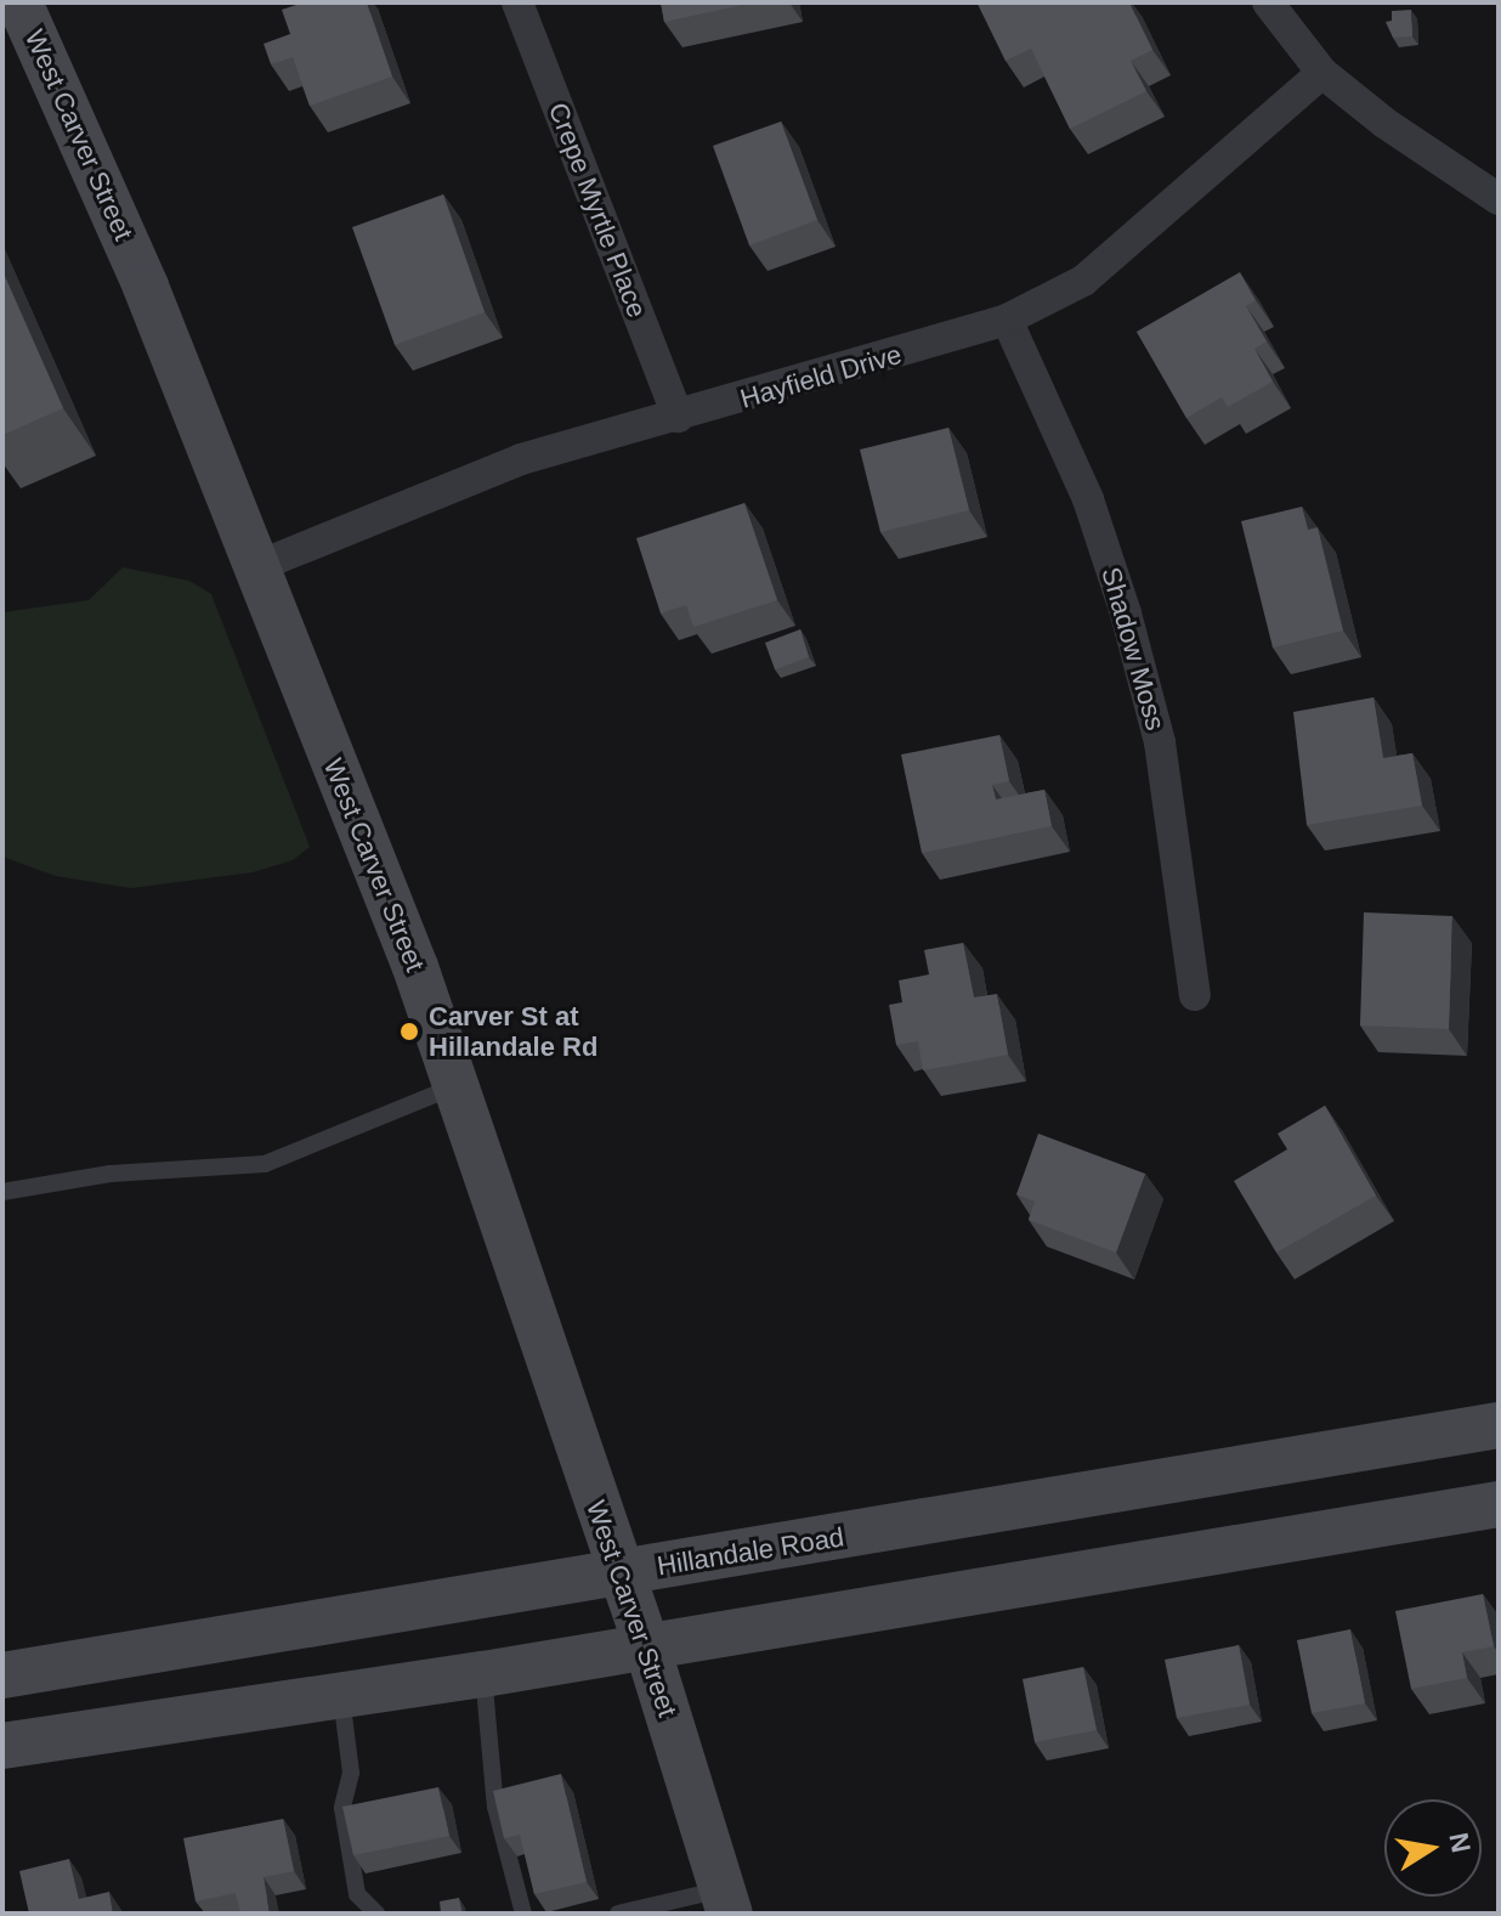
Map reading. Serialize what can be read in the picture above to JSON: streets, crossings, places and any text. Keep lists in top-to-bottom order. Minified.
{"streets":{"street":["West Carver Street","Crepe Myrtle Place","Hayfield Drive","Shadow Moss","Hillandale Road"]},"crossings":[["West Carver Street","Hayfield Drive"],["West Carver Street","Hillandale Road"],["Crepe Myrtle Place","Hayfield Drive"],["Hayfield Drive","Shadow Moss"]],"places":["Carver St at Hillandale Rd"],"north":"right"}
